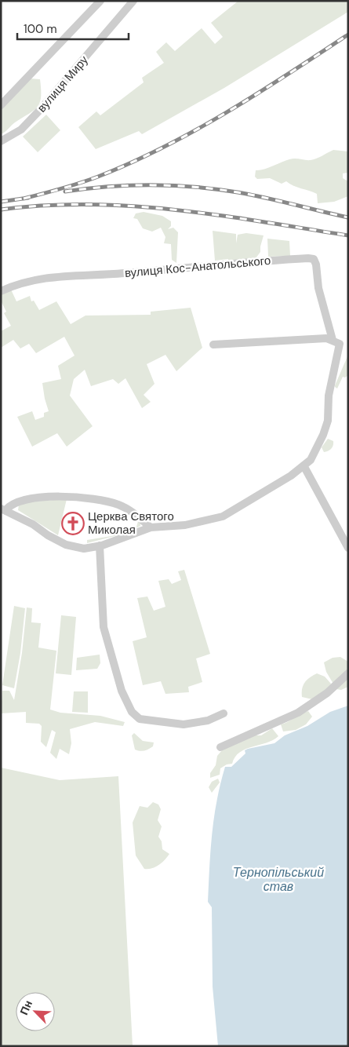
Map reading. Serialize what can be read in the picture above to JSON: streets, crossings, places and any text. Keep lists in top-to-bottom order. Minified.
{"streets":{"street":["вулиця Миру","вулиця Кос-Анатольського"]},"water":["Тернопільський став"],"places":{"church":["Церква Святого Миколая"]},"scale_bar":"100 m","north":"top left"}
